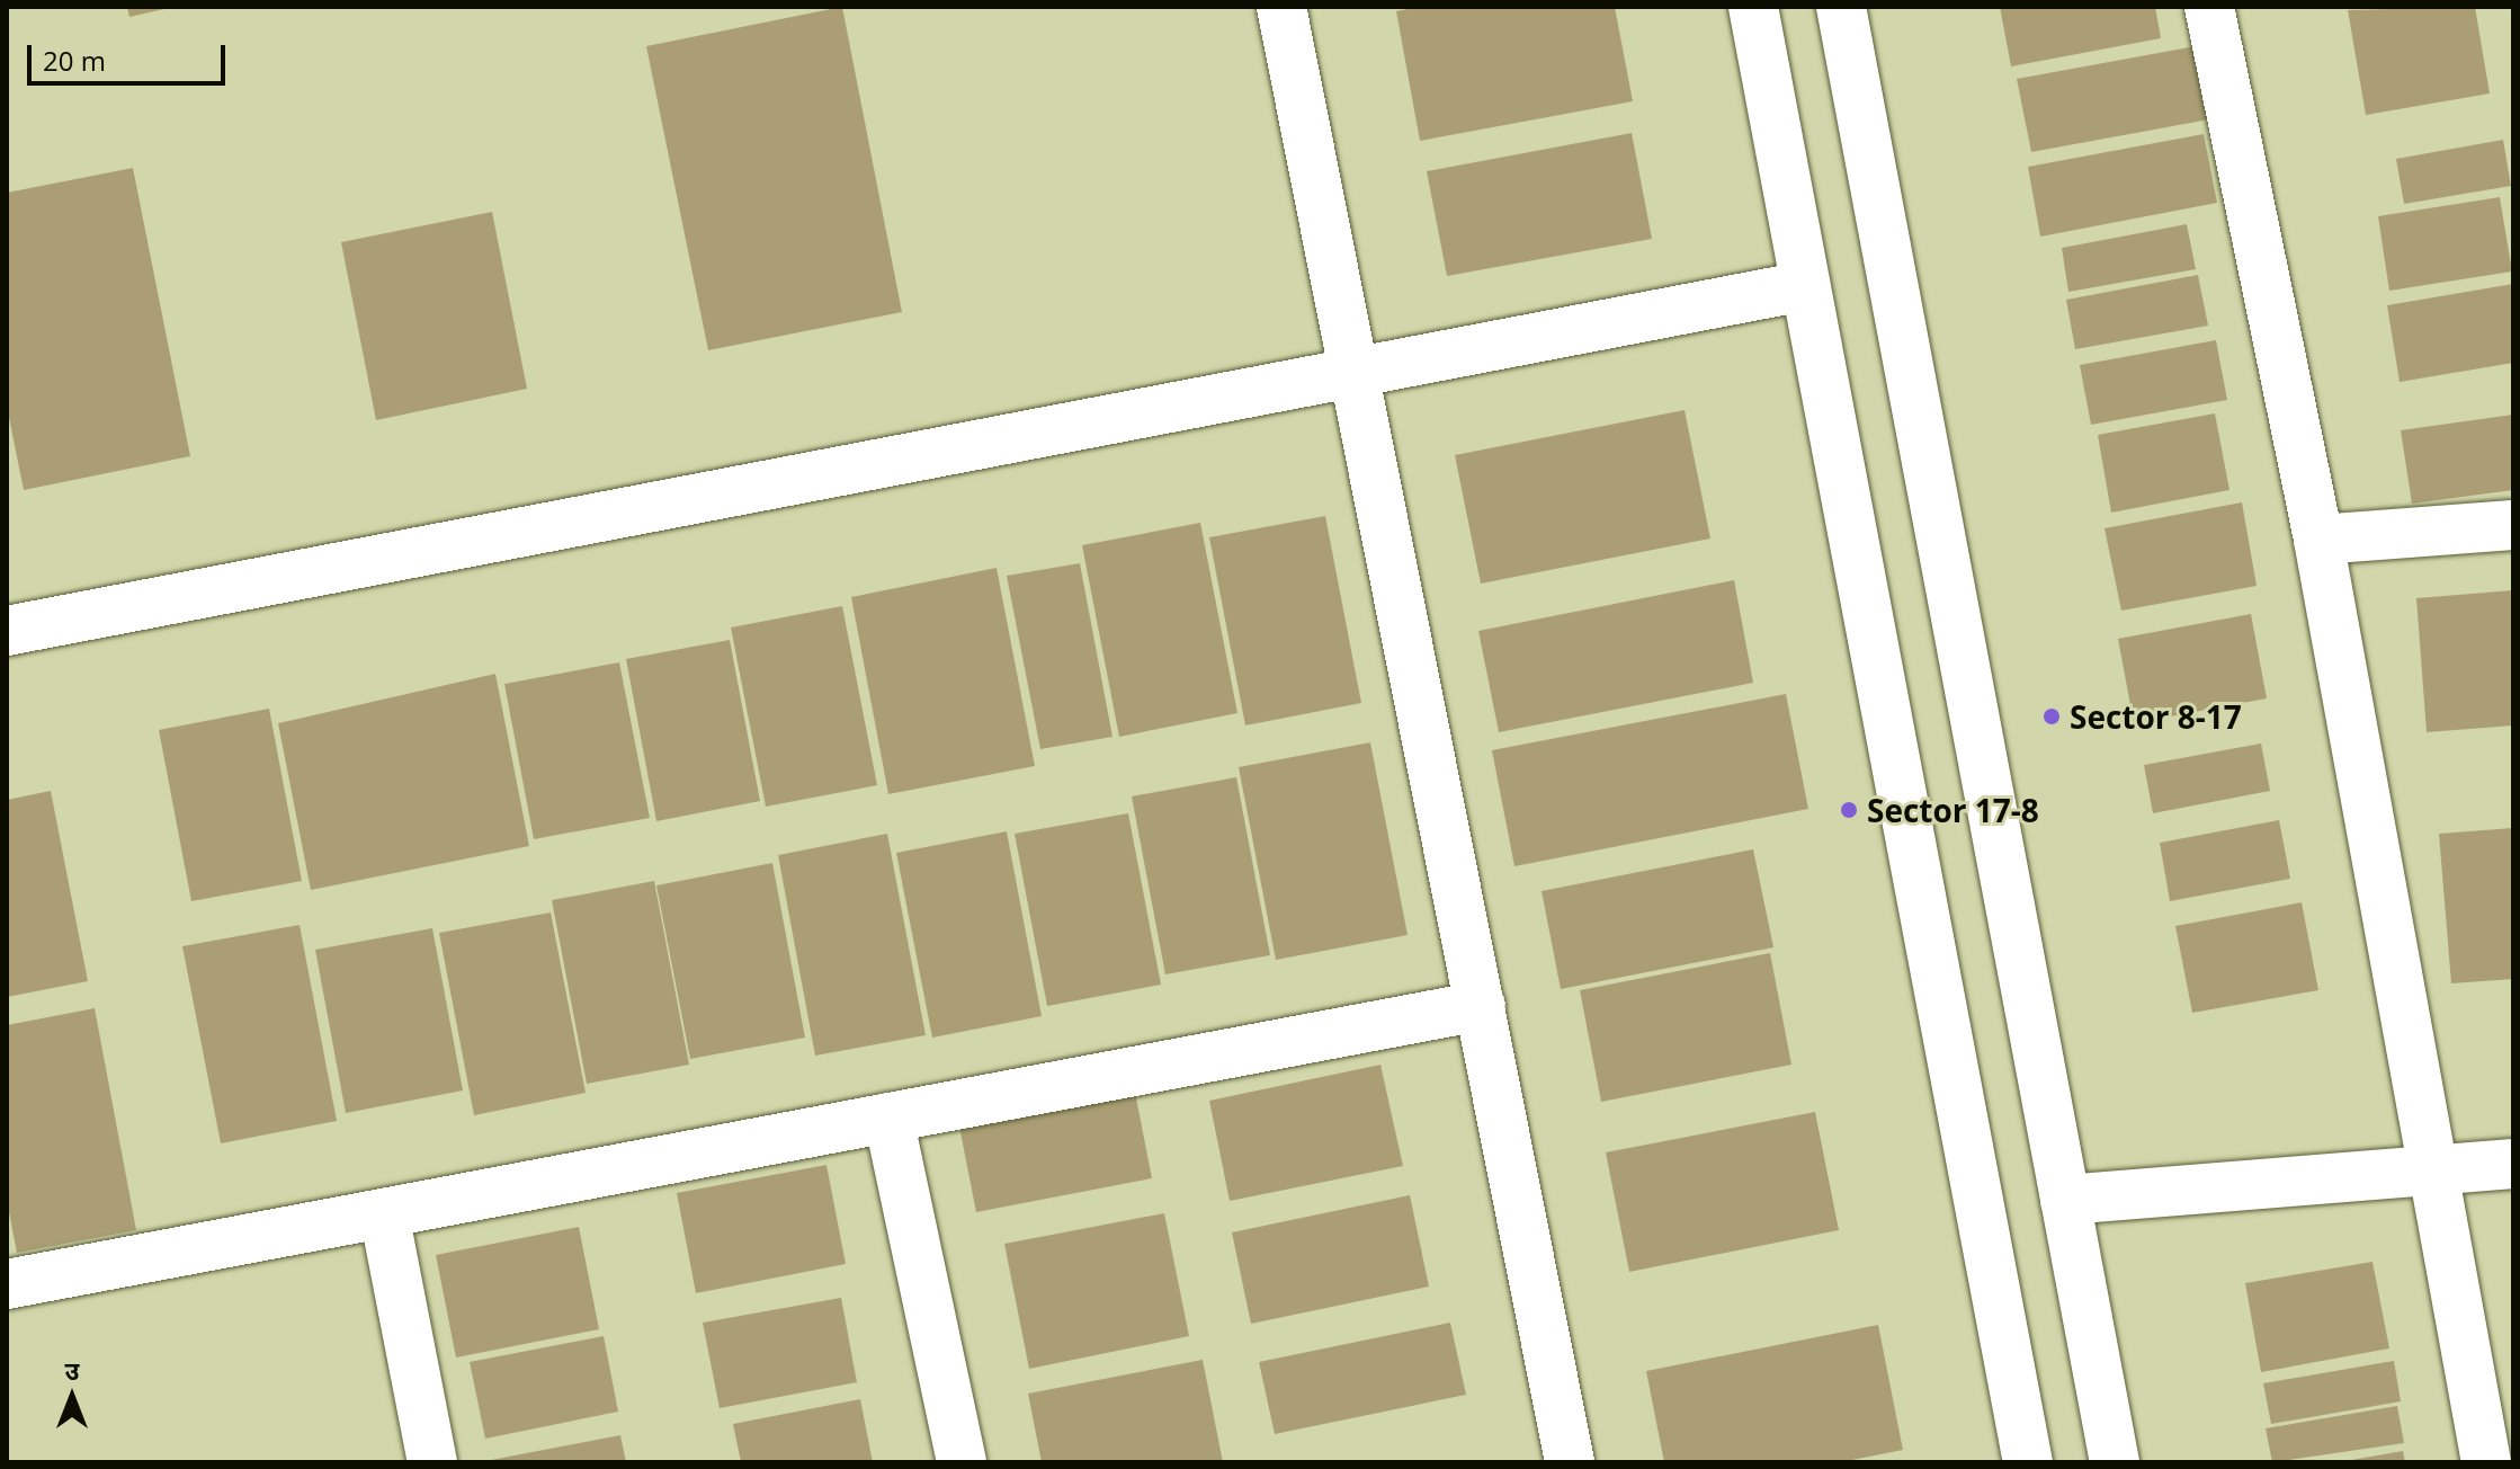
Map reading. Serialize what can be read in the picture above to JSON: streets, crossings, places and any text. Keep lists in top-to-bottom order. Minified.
{"places":["Sector 8-17","Sector 17-8"],"scale_bar":"20 m","north":"top"}
